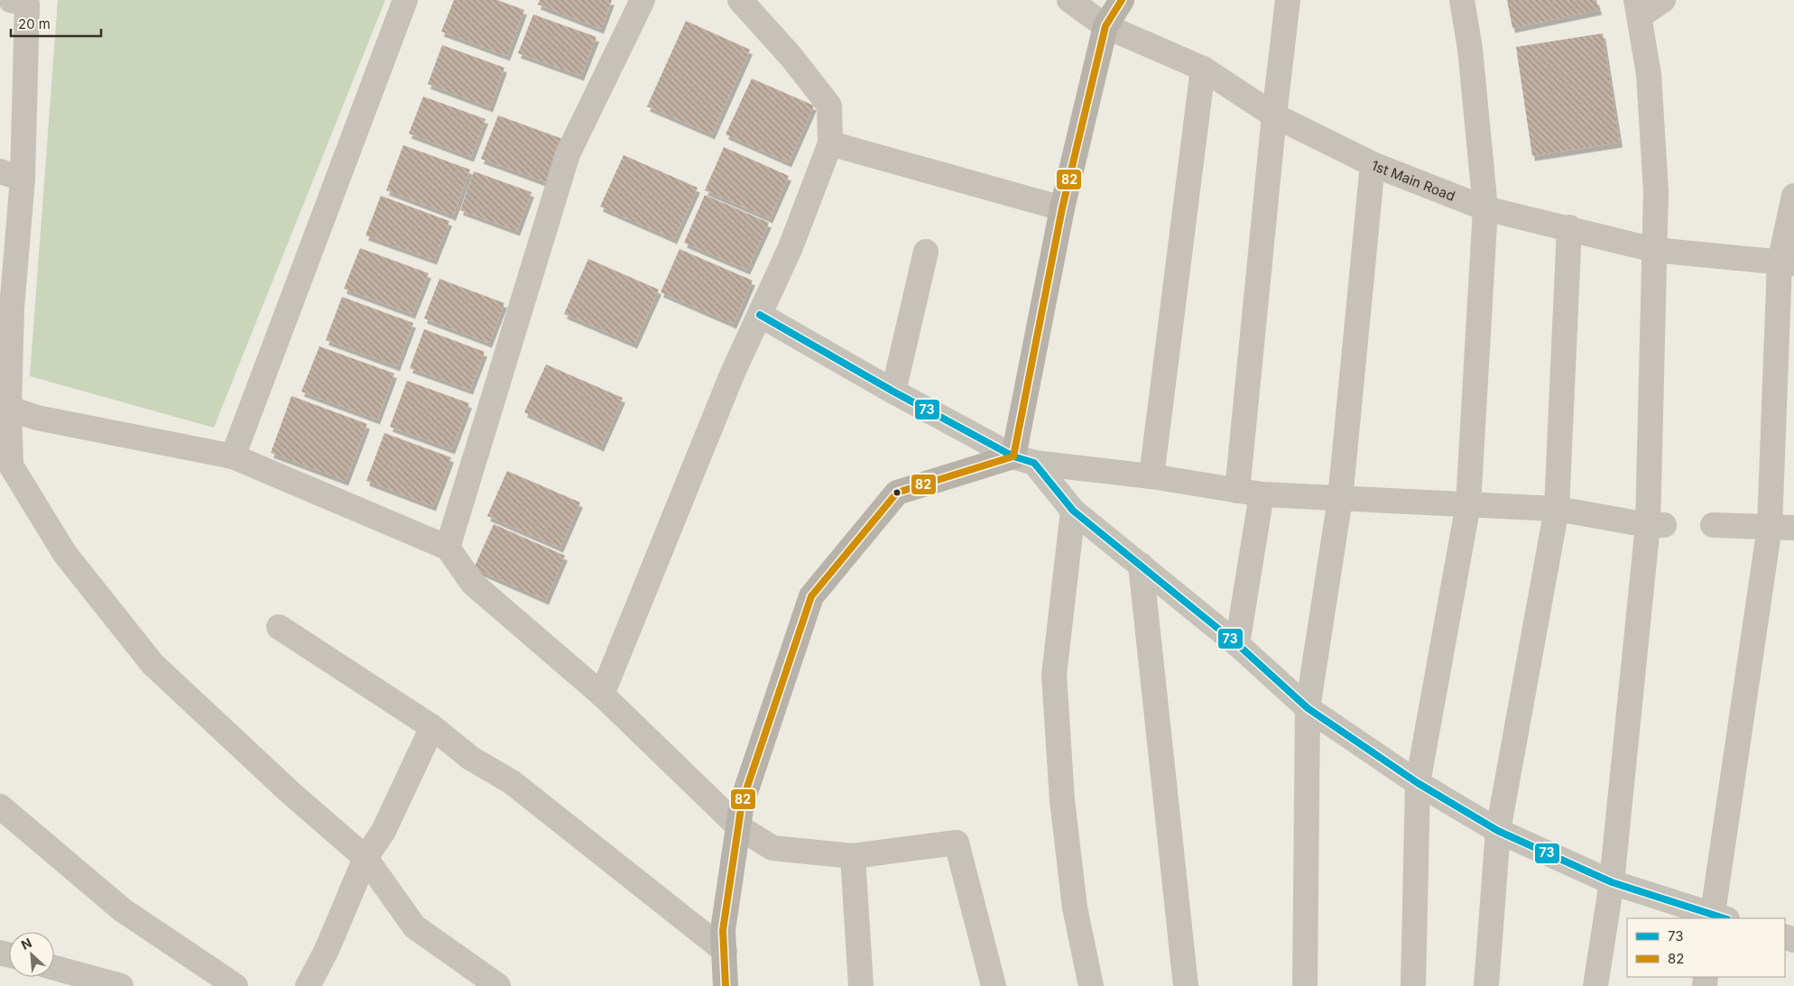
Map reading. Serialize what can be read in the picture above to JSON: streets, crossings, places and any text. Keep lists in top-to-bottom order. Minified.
{"streets":{"street":["1st Main Road"]},"lines":["transit line 82","transit line 73"],"legend":["73","82"],"scale_bar":"20 m","north":"top left"}
